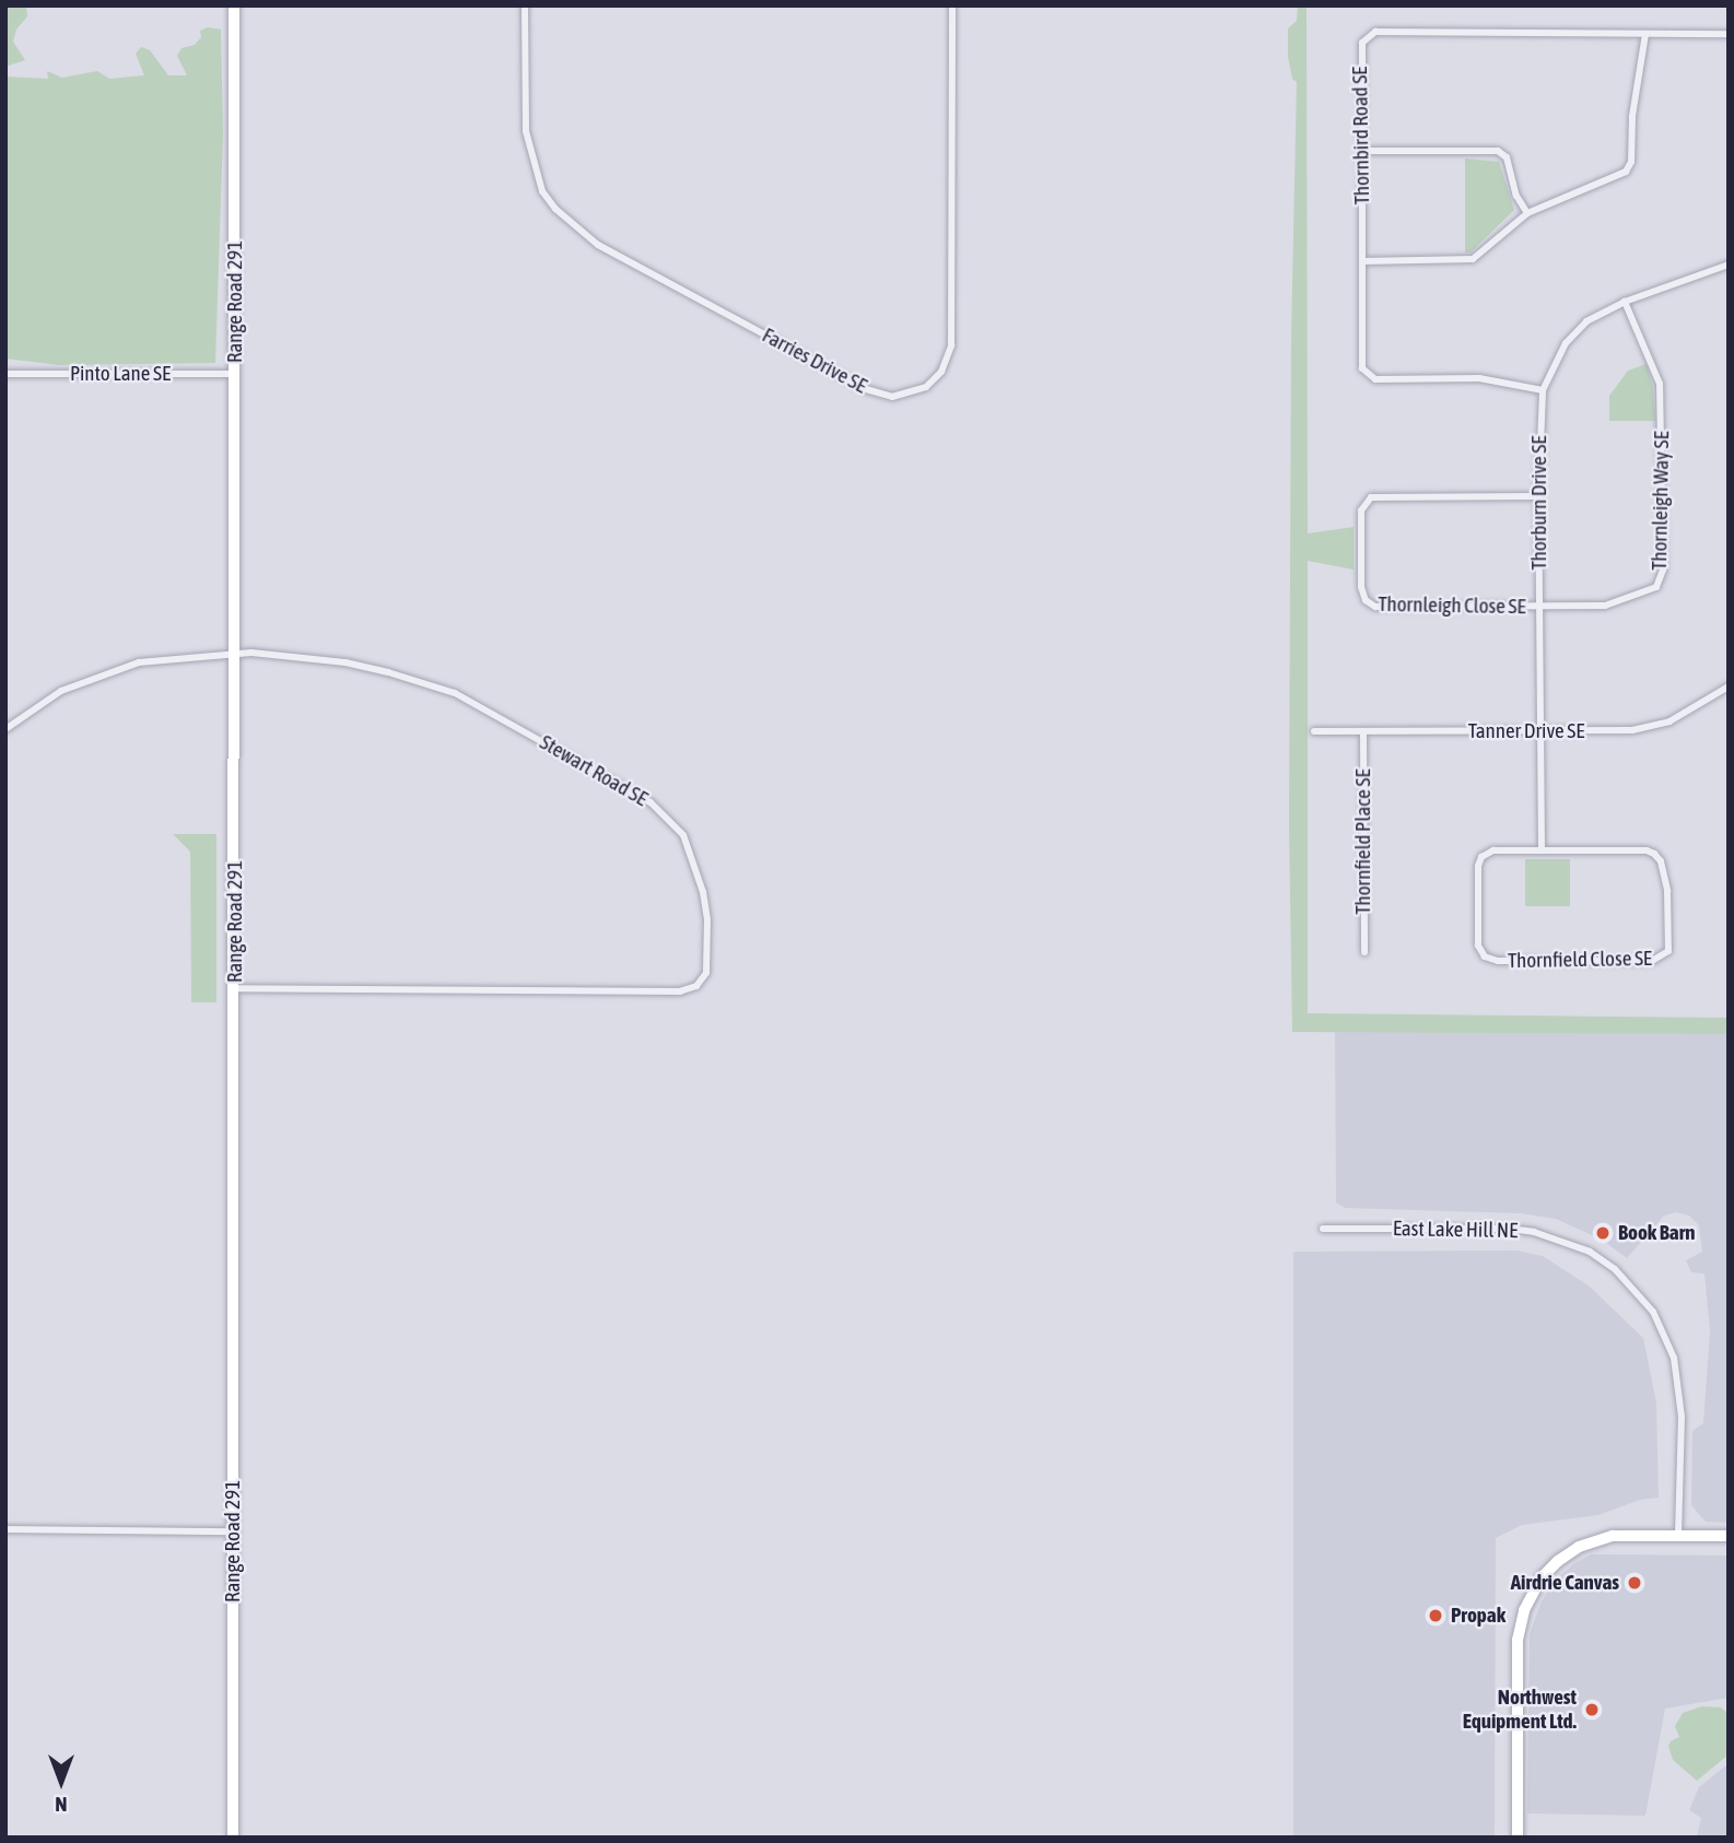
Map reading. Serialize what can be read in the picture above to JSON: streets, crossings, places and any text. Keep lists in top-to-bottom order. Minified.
{"streets":{"street":["Thornbird Road SE","Range Road 291","Farries Drive SE","Pinto Lane SE","Thornleigh Way SE","Thorburn Drive SE","Thornleigh Close SE","Tanner Drive SE","Stewart Road SE","Thornfield Place SE","Thornfield Close SE","East Lake Hill NE"]},"crossings":[["Thornbird Road SE","Thorburn Drive SE"],["Range Road 291","Pinto Lane SE"],["Range Road 291","Stewart Road SE"],["Thornleigh Way SE","Thorburn Drive SE"],["Thornleigh Way SE","Thornleigh Close SE"],["Thorburn Drive SE","Thornleigh Close SE"],["Thorburn Drive SE","Tanner Drive SE"],["Thorburn Drive SE","Thornfield Close SE"],["Tanner Drive SE","Thornfield Place SE"]],"places":["Book Barn","Airdrie Canvas","Propak","Northwest Equipment Ltd."],"north":"bottom"}
